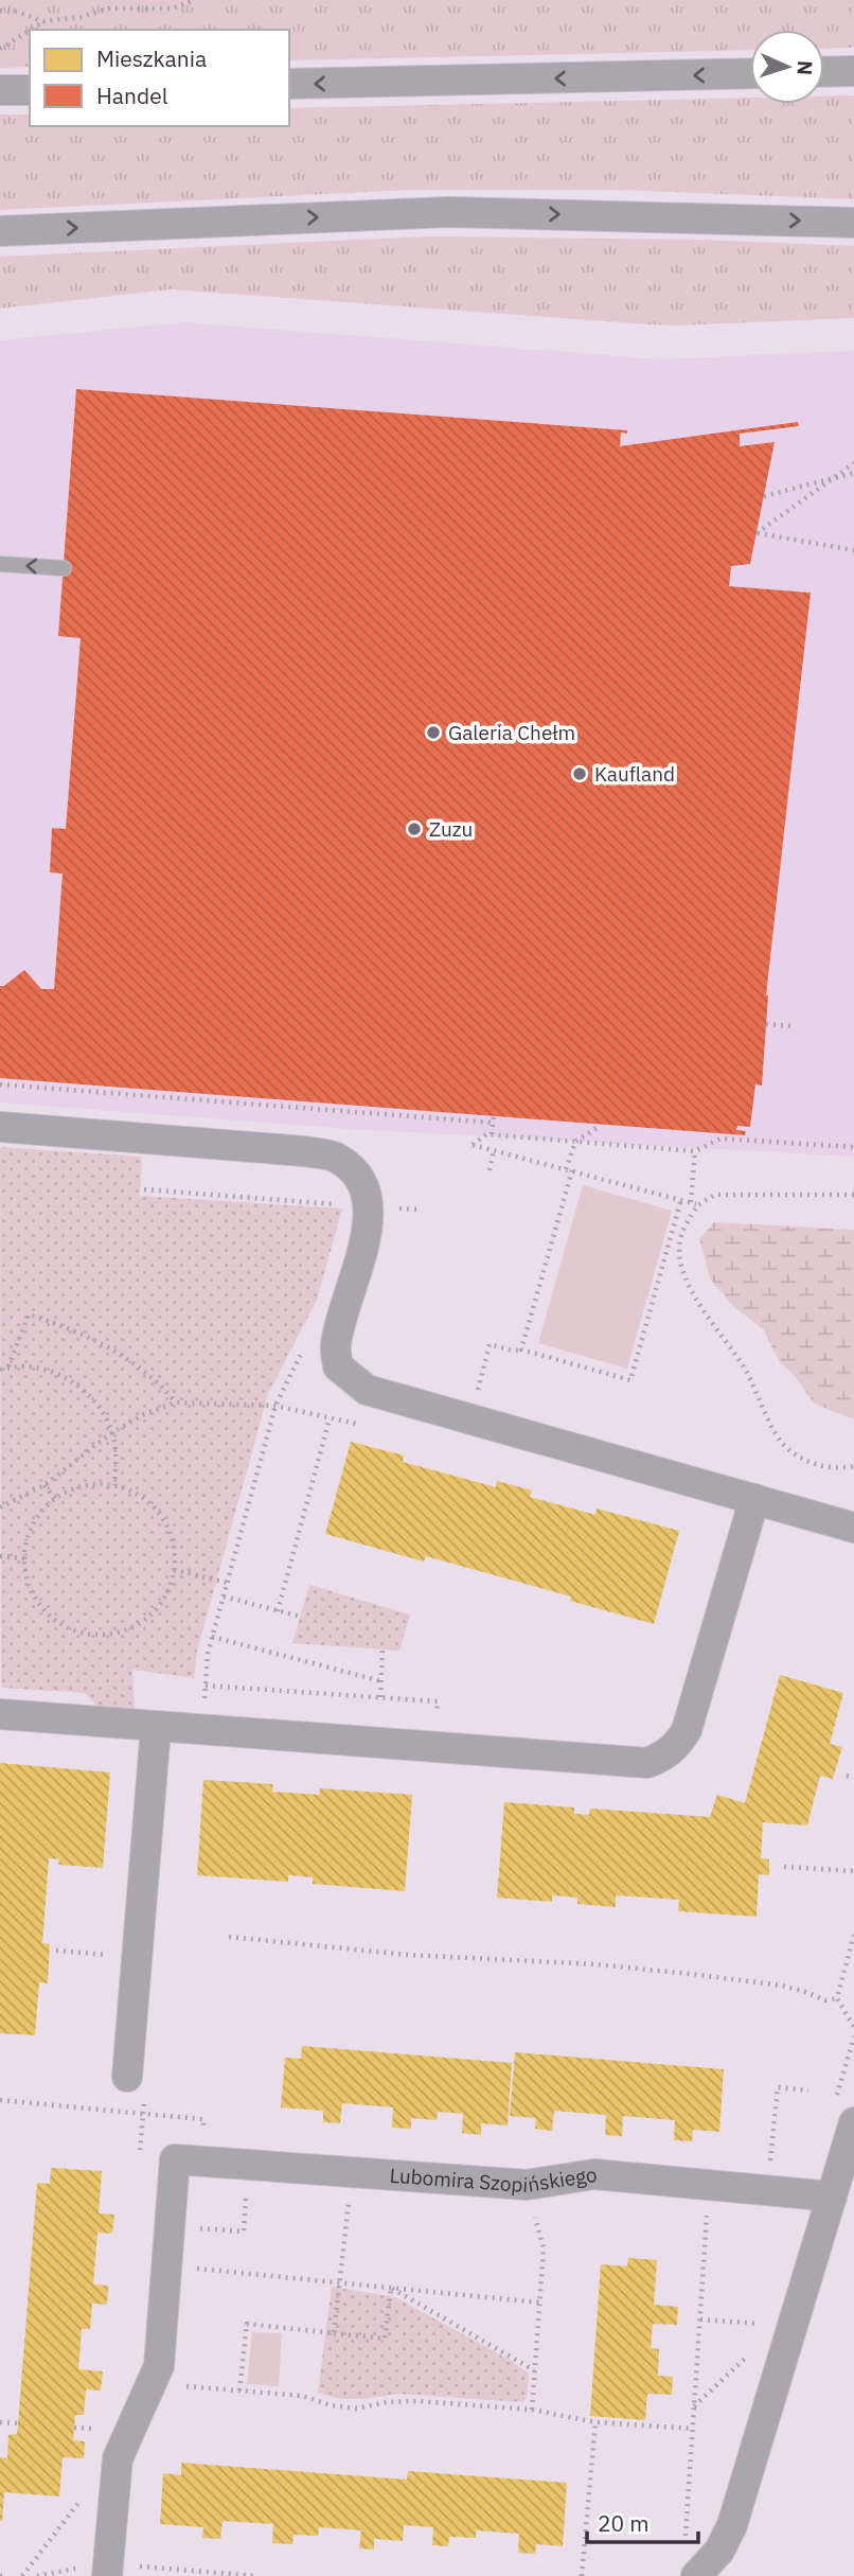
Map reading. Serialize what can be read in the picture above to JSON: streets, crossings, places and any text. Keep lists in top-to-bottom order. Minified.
{"streets":{"street":["Lubomira Szopińskiego"]},"places":["Galeria Chełm","Kaufland","Zuzu"],"legend":["Mieszkania","Handel"],"scale_bar":"20 m","north":"right"}
